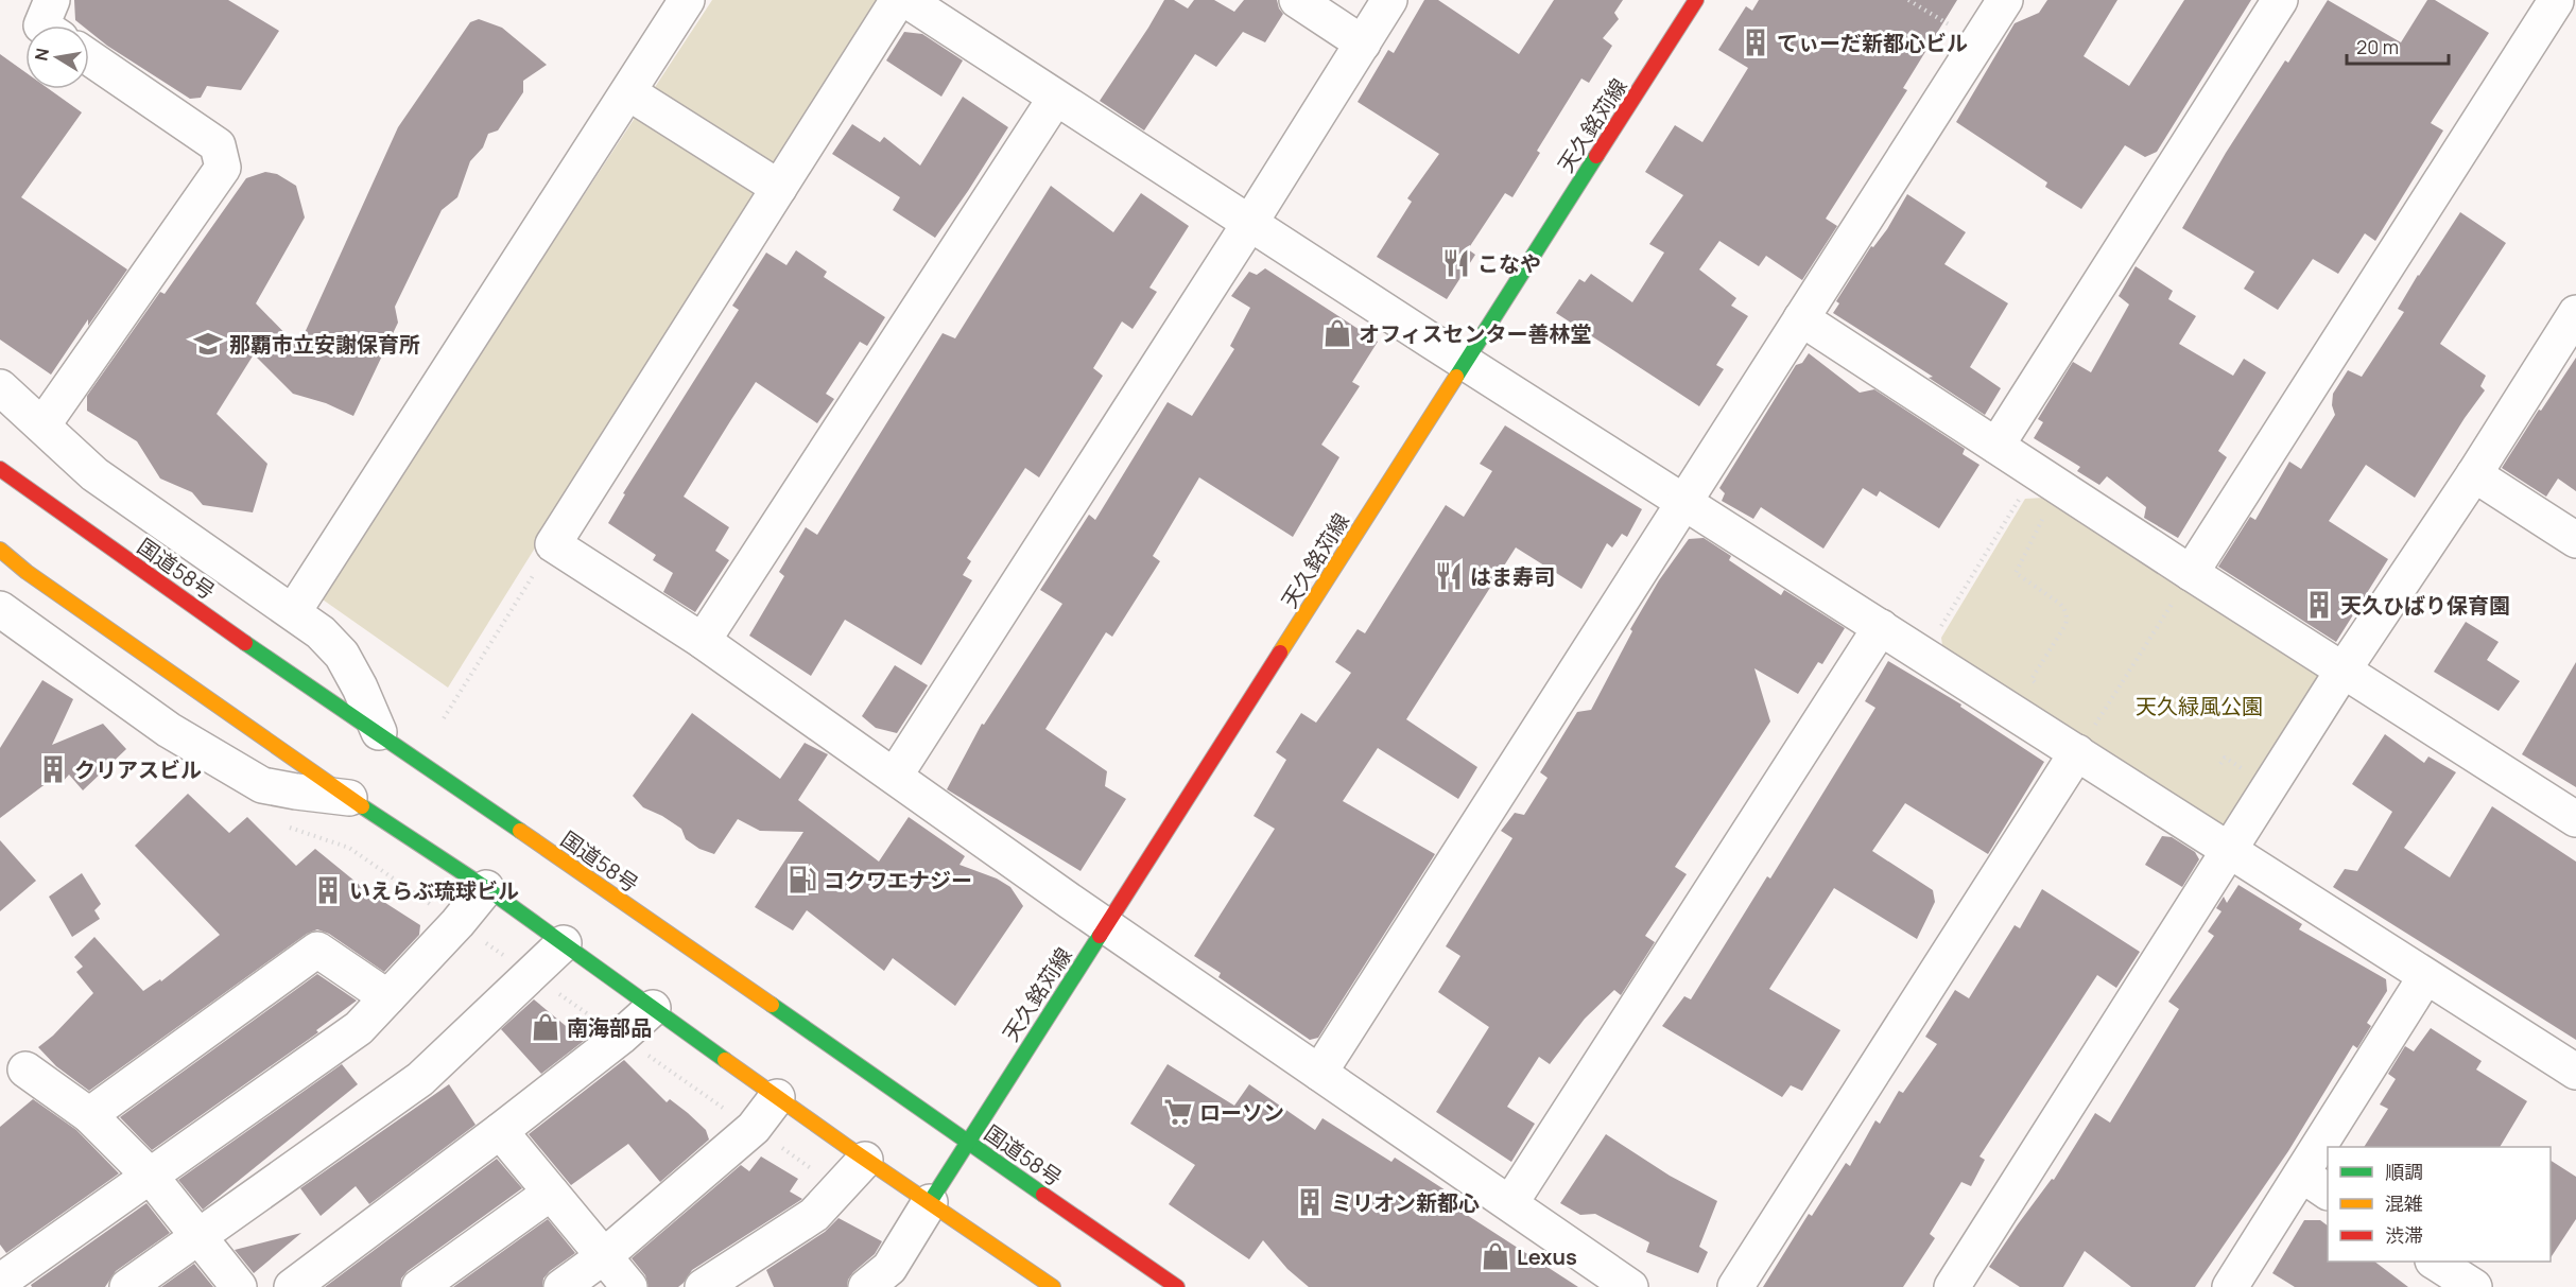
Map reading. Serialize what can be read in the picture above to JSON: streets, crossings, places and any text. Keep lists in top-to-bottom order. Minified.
{"streets":{"main road":["天久銘苅線","国道58号"]},"crossings":[["天久銘苅線","国道58号"]],"parks":["天久緑風公園"],"places":{"building":["てぃーだ新都心ビル","天久ひばり保育園","クリアスビル","いえらぶ琉球ビル","ミリオン新都心"],"restaurant":["こなや","はま寿司"],"shop":["オフィスセンター善林堂","南海部品","Lexus"],"school or university":["那覇市立安謝保育所"],"fuel station":["コクワエナジー"],"supermarket":["ローソン"]},"legend":["順調","混雑","渋滞"],"scale_bar":"20 m","north":"left"}
